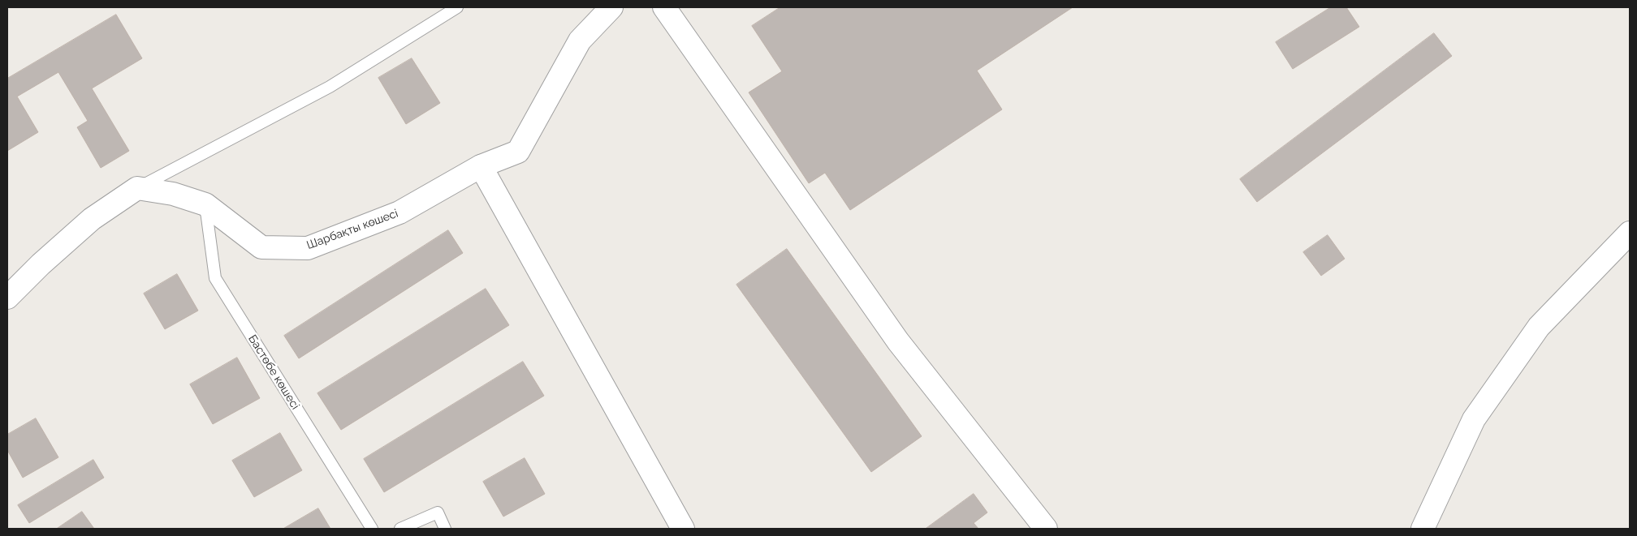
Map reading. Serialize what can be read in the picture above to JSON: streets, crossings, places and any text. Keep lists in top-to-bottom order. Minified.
{"streets":{"street":["Шарбақты көшесі"],"lane":["Бастөбе көшесі"]},"crossings":[["Шарбақты көшесі","Бастөбе көшесі"]]}
